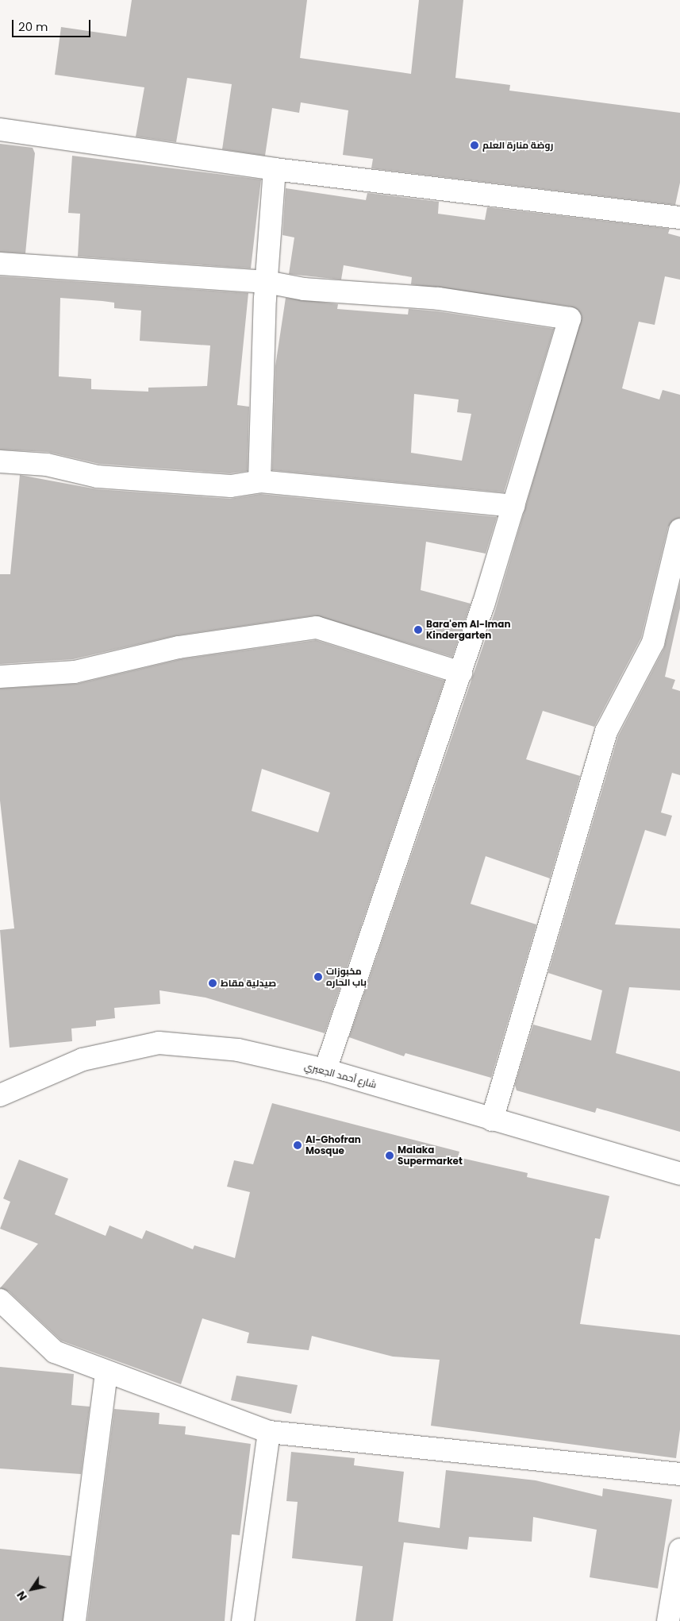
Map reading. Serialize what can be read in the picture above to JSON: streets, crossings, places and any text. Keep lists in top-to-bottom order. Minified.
{"streets":{"street":["شارع أحمد الجعبري"]},"places":["روضة منارة العلم","Bara'em Al-Iman Kindergarten","مخبوزات باب الحاره","صيدلية مقاط","Al-Ghofran Mosque","Malaka Supermarket"],"scale_bar":"20 m","north":"bottom left"}
